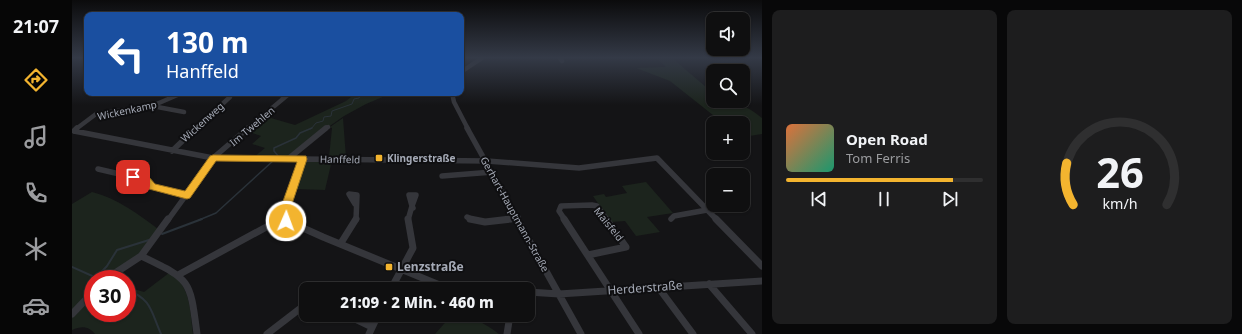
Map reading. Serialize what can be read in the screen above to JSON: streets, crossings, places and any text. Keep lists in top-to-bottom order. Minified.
{"streets":{"street":["Wickenkamp","Wickenweg","Im Twehlen","Hanffeld","Gerhart-Hauptmann-Straße","Maisfeld","Herderstraße"]},"crossings":[["Wickenkamp","Hanffeld"],["Wickenweg","Hanffeld"],["Im Twehlen","Hanffeld"],["Hanffeld","Gerhart-Hauptmann-Straße"],["Gerhart-Hauptmann-Straße","Herderstraße"],["Maisfeld","Herderstraße"]],"places":{"transit":["Klingerstraße","Lenzstraße"]},"page":{"tabs":"21:07","map_buttons":["+","−"],"turn":["130 m","Hanffeld"],"song":["Open Road","Tom Ferris"],"limit":"30","trip":"21:09 · 2 Min. · 460 m","gauge":["26","km/h"]}}
